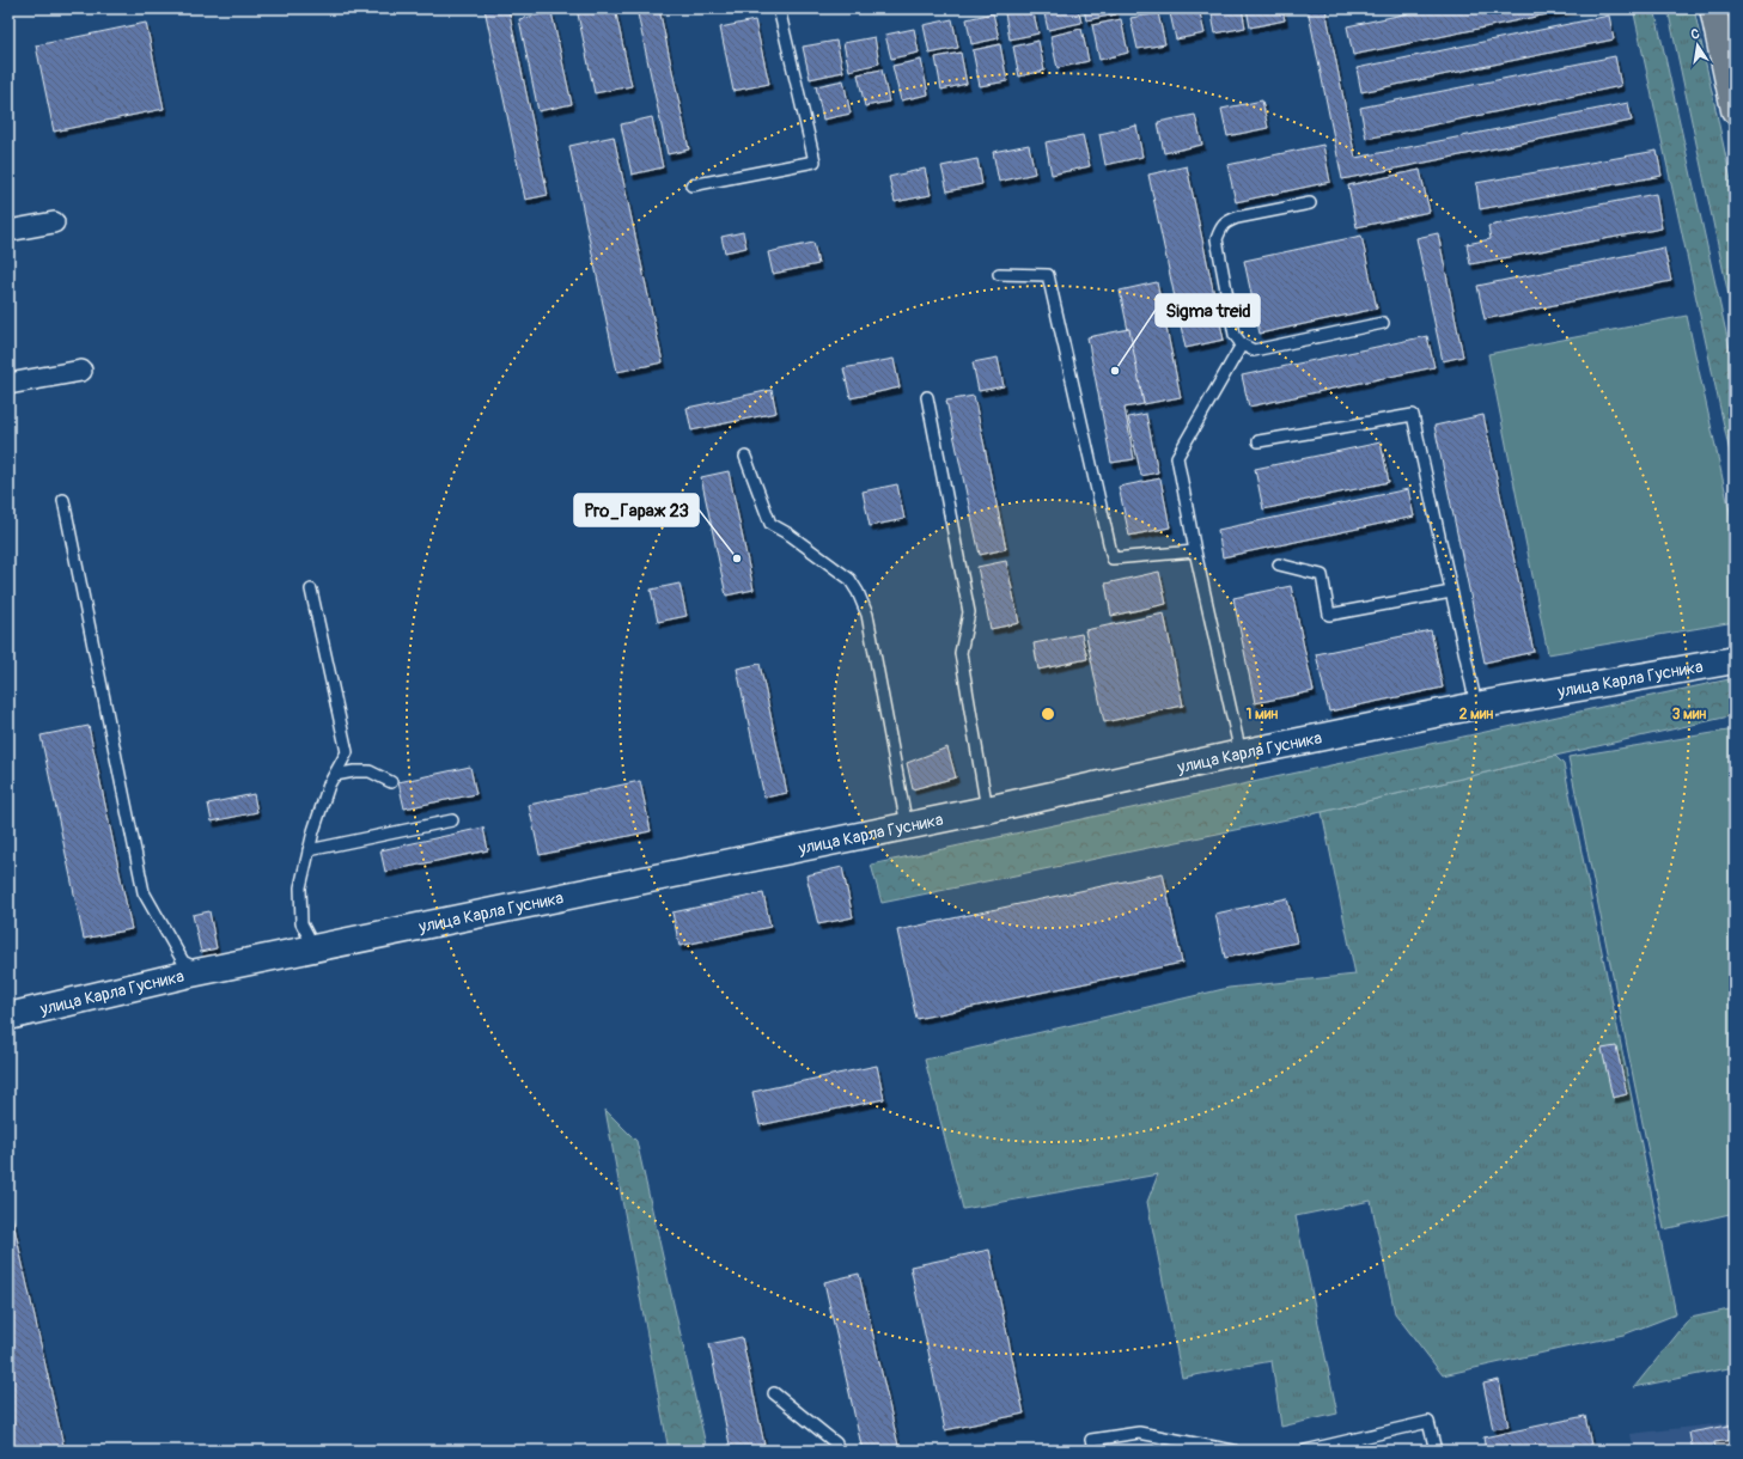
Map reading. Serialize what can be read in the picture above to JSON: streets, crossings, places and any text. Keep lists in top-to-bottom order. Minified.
{"streets":{"street":["улица Карла Гусника"]},"places":["Sigma treid","Pro_Гараж 23"],"north":"top","rings":["1 мин","2 мин","3 мин"]}
